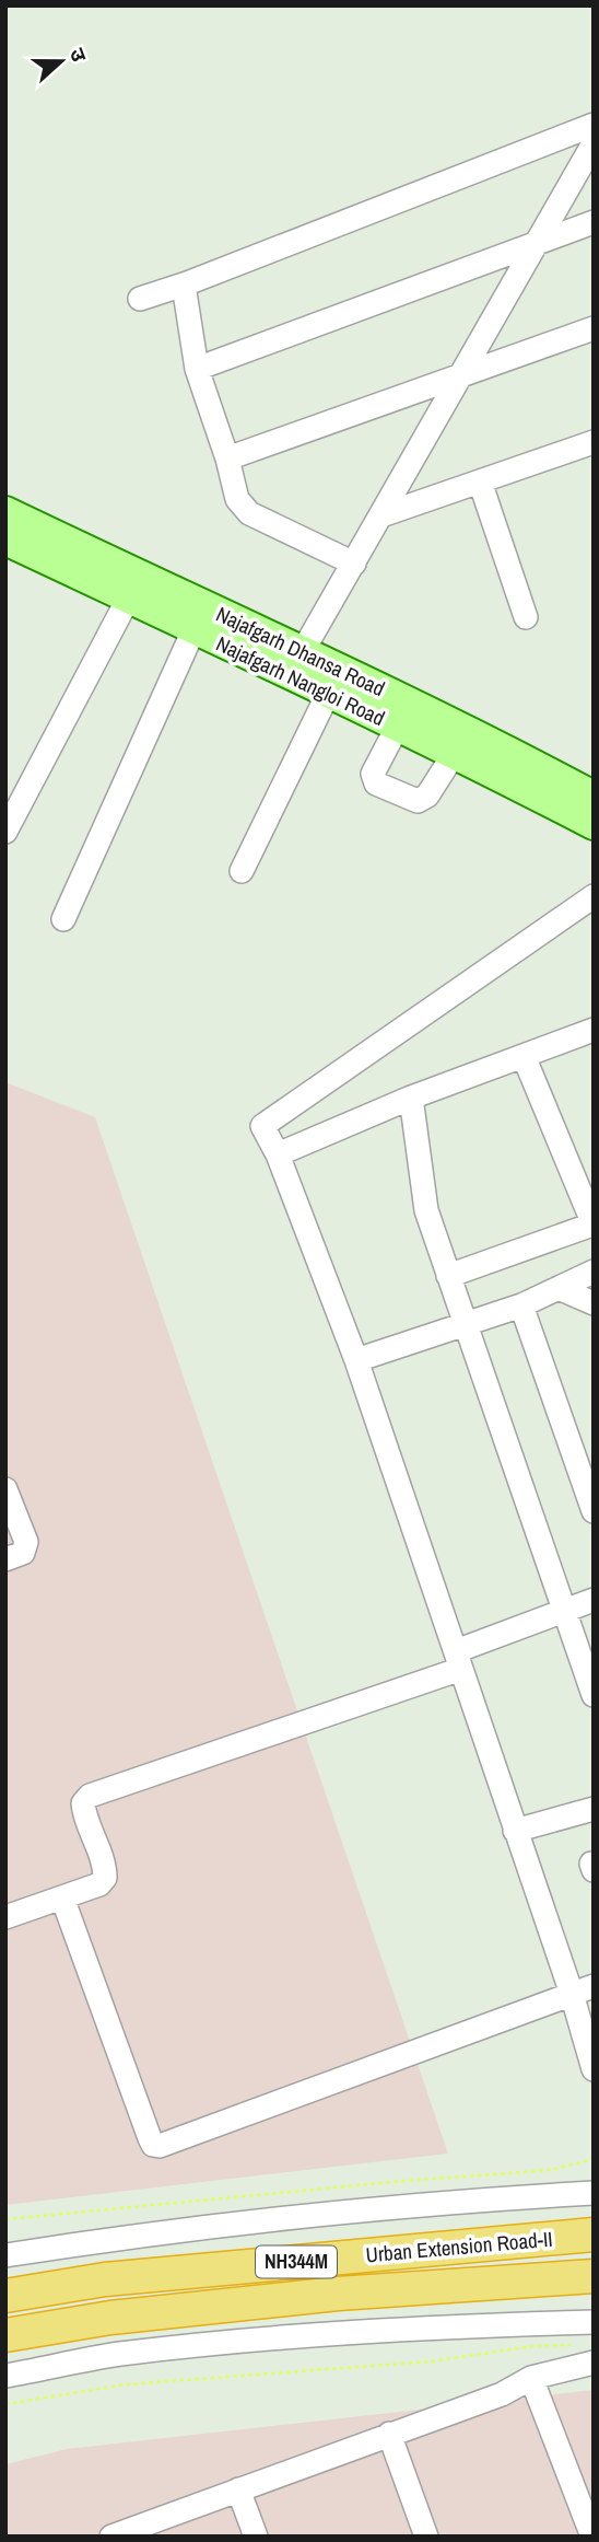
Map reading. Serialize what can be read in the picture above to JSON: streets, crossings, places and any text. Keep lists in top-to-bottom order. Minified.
{"streets":{"highway":["Urban Extension Road-II","NH344M"],"main road":["Najafgarh Dhansa Road","Najafgarh Nangloi Road"]},"crossings":[["Najafgarh Dhansa Road","Najafgarh Nangloi Road"]],"north":"right"}
